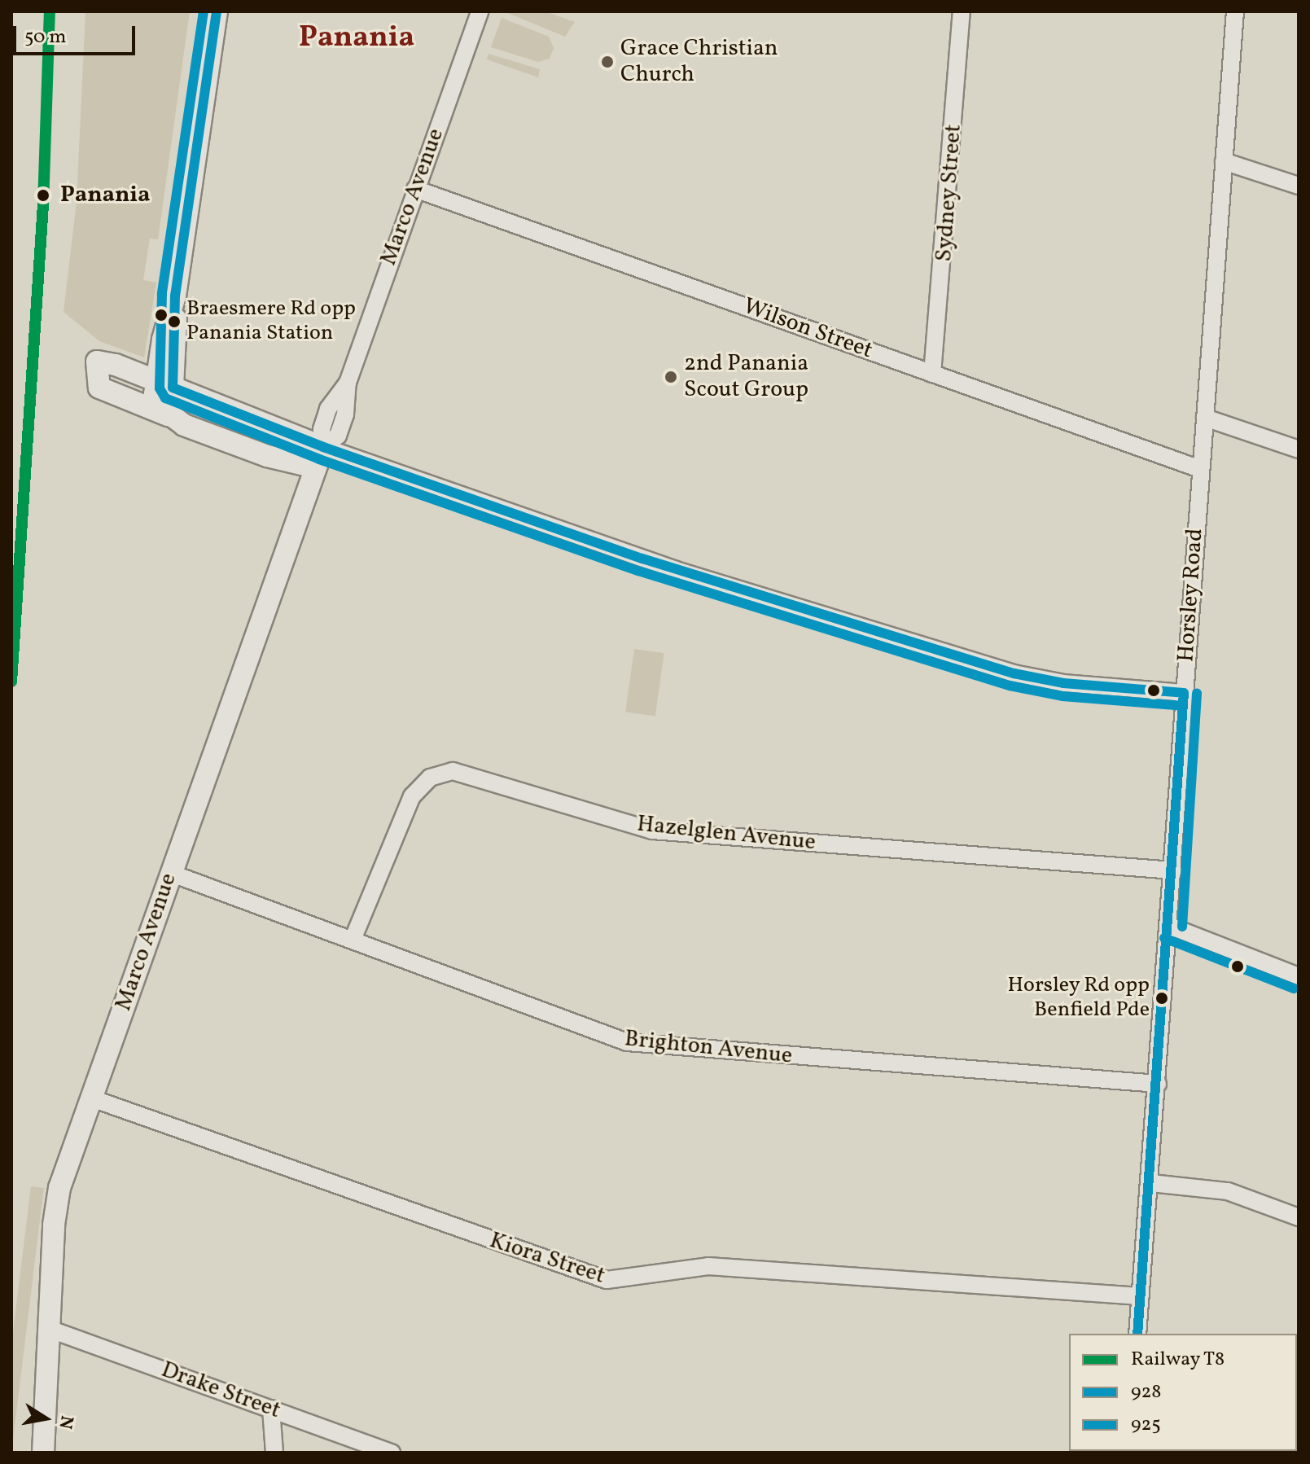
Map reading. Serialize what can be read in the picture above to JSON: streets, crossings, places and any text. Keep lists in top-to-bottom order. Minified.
{"streets":{"street":["Sydney Street","Marco Avenue","Wilson Street","Horsley Road","Hazelglen Avenue","Brighton Avenue","Kiora Street","Drake Street"]},"crossings":[["Sydney Street","Wilson Street"],["Marco Avenue","Wilson Street"],["Marco Avenue","Brighton Avenue"],["Marco Avenue","Kiora Street"],["Marco Avenue","Drake Street"],["Wilson Street","Horsley Road"],["Horsley Road","Hazelglen Avenue"],["Horsley Road","Brighton Avenue"],["Horsley Road","Kiora Street"],["Hazelglen Avenue","Brighton Avenue"]],"districts":["Panania"],"places":["Grace Christian Church","Panania","Braesmere Rd opp Panania Station","2nd Panania Scout Group","Horsley Rd opp Benfield Pde"],"lines":["rail line T8","transit line 928","transit line 925"],"legend":["Railway T8","928","925"],"scale_bar":"50 m","north":"right"}
